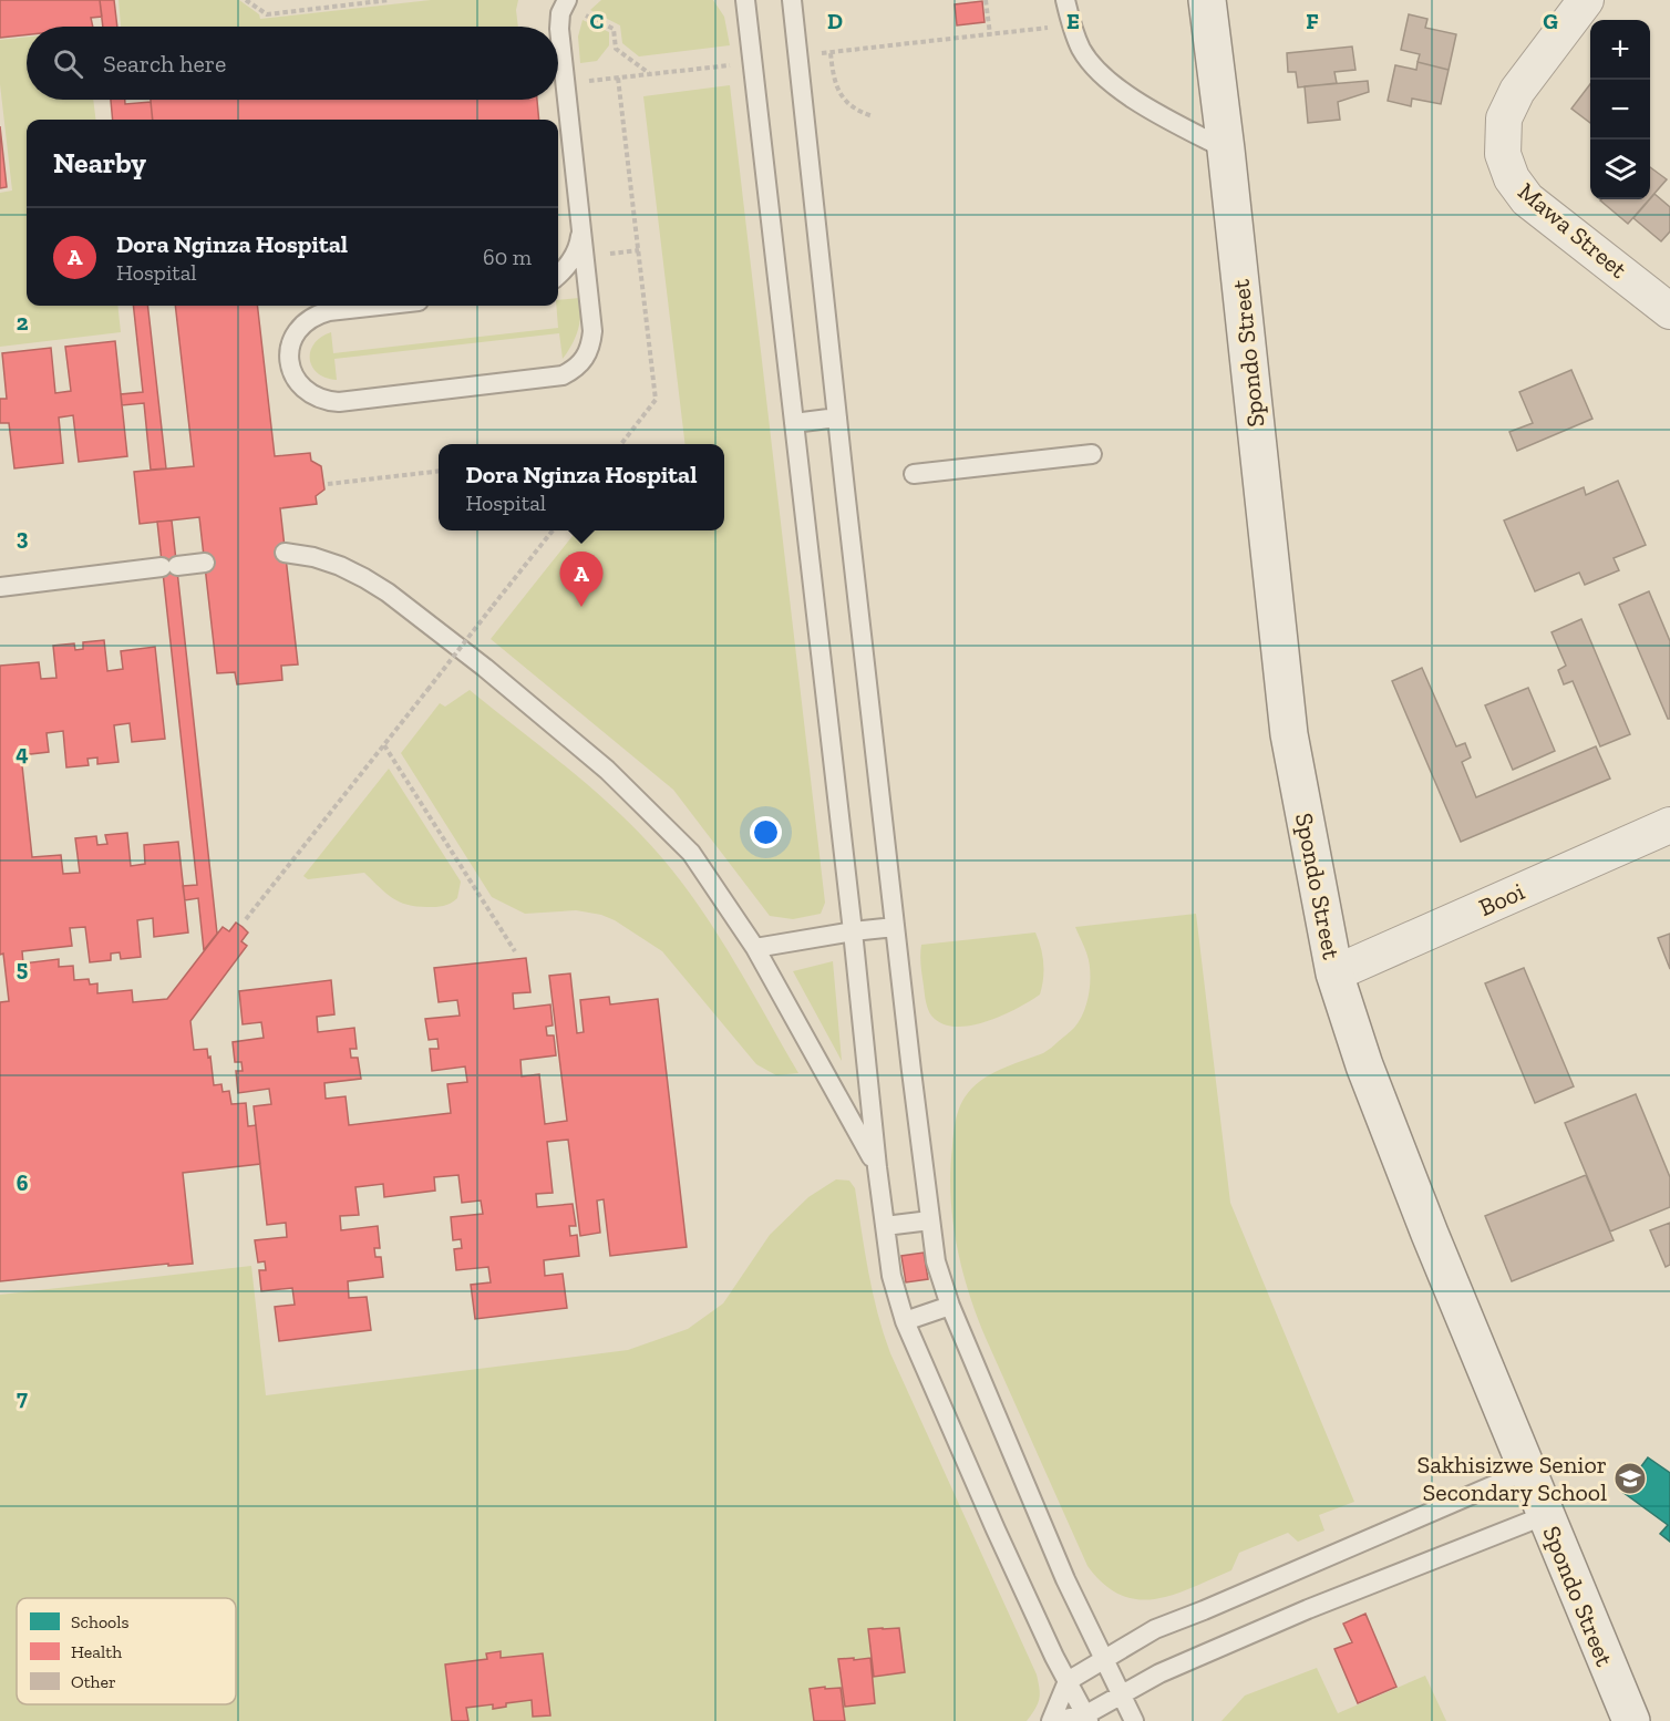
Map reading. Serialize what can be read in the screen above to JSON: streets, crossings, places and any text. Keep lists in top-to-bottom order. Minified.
{"streets":{"main road":["Spondo Street"],"street":["Mawa Street","Booi"]},"crossings":[["Spondo Street","Booi"]],"places":{"school or university":["Sakhisizwe Senior Secondary School"]},"legend":["Schools","Health","Other"],"page":{"map_buttons":["+","−"],"search":"Search here","heading":"Nearby","list":[{"mark":"A","name":"Dora Nginza Hospital","note":"Hospital","value":"60 m"}],"popup":["Dora Nginza Hospital","Hospital"],"pins":"A"},"grid":{"columns":["C","D","E","F","G"],"rows":["2","3","4","5","6","7"]}}
